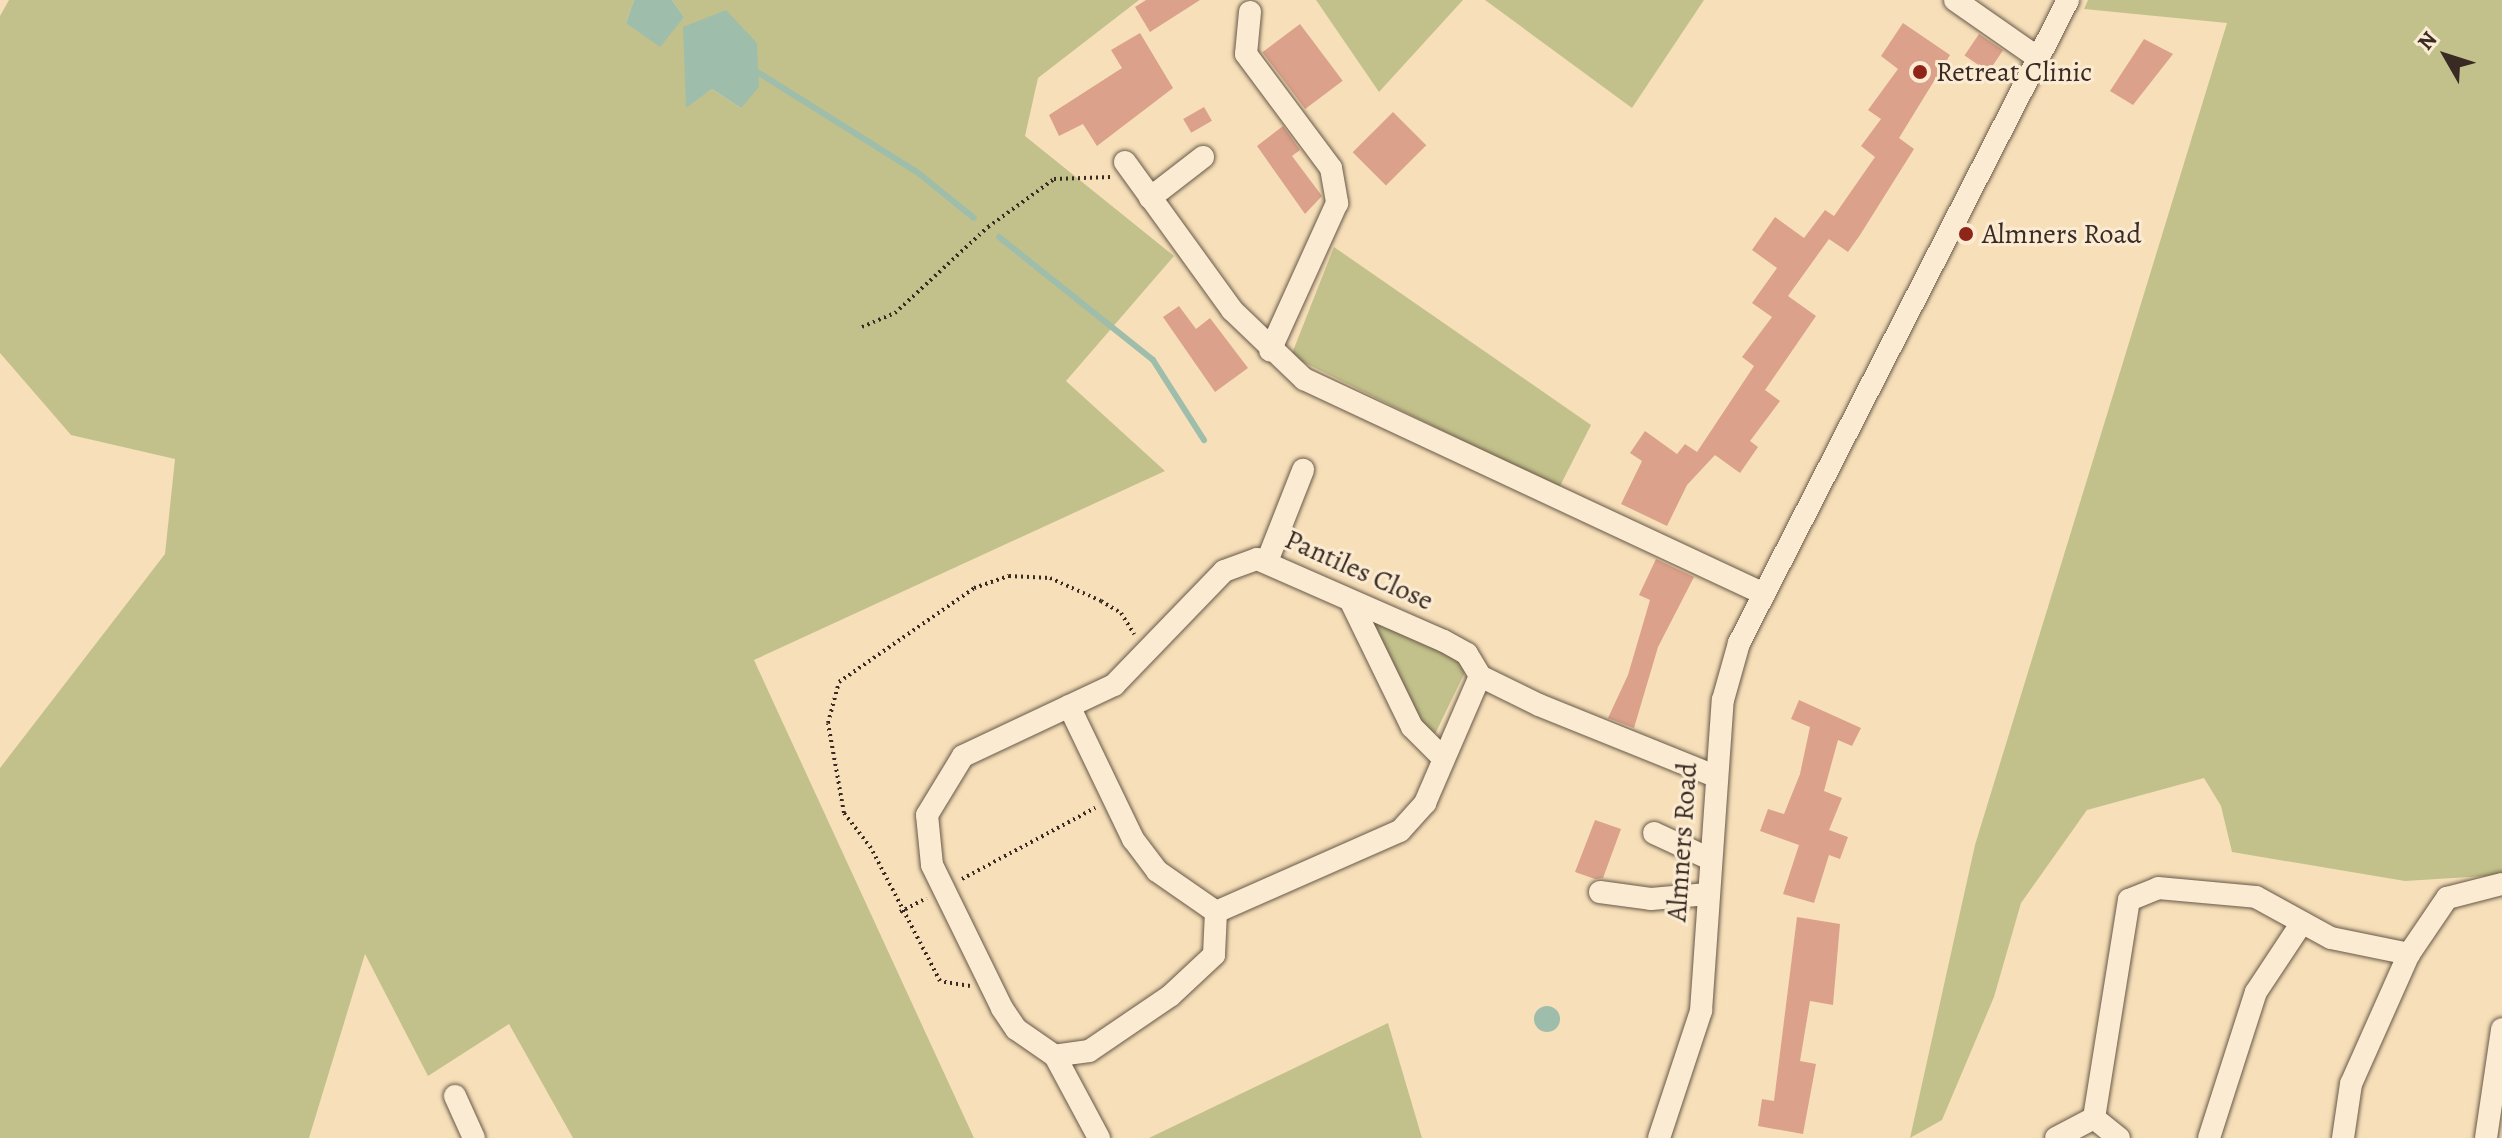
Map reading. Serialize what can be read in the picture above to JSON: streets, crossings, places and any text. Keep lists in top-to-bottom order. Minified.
{"streets":{"street":["Pantiles Close","Almners Road"]},"crossings":[["Pantiles Close","Almners Road"]],"places":["Retreat Clinic","Almners Road"],"north":"top left"}
